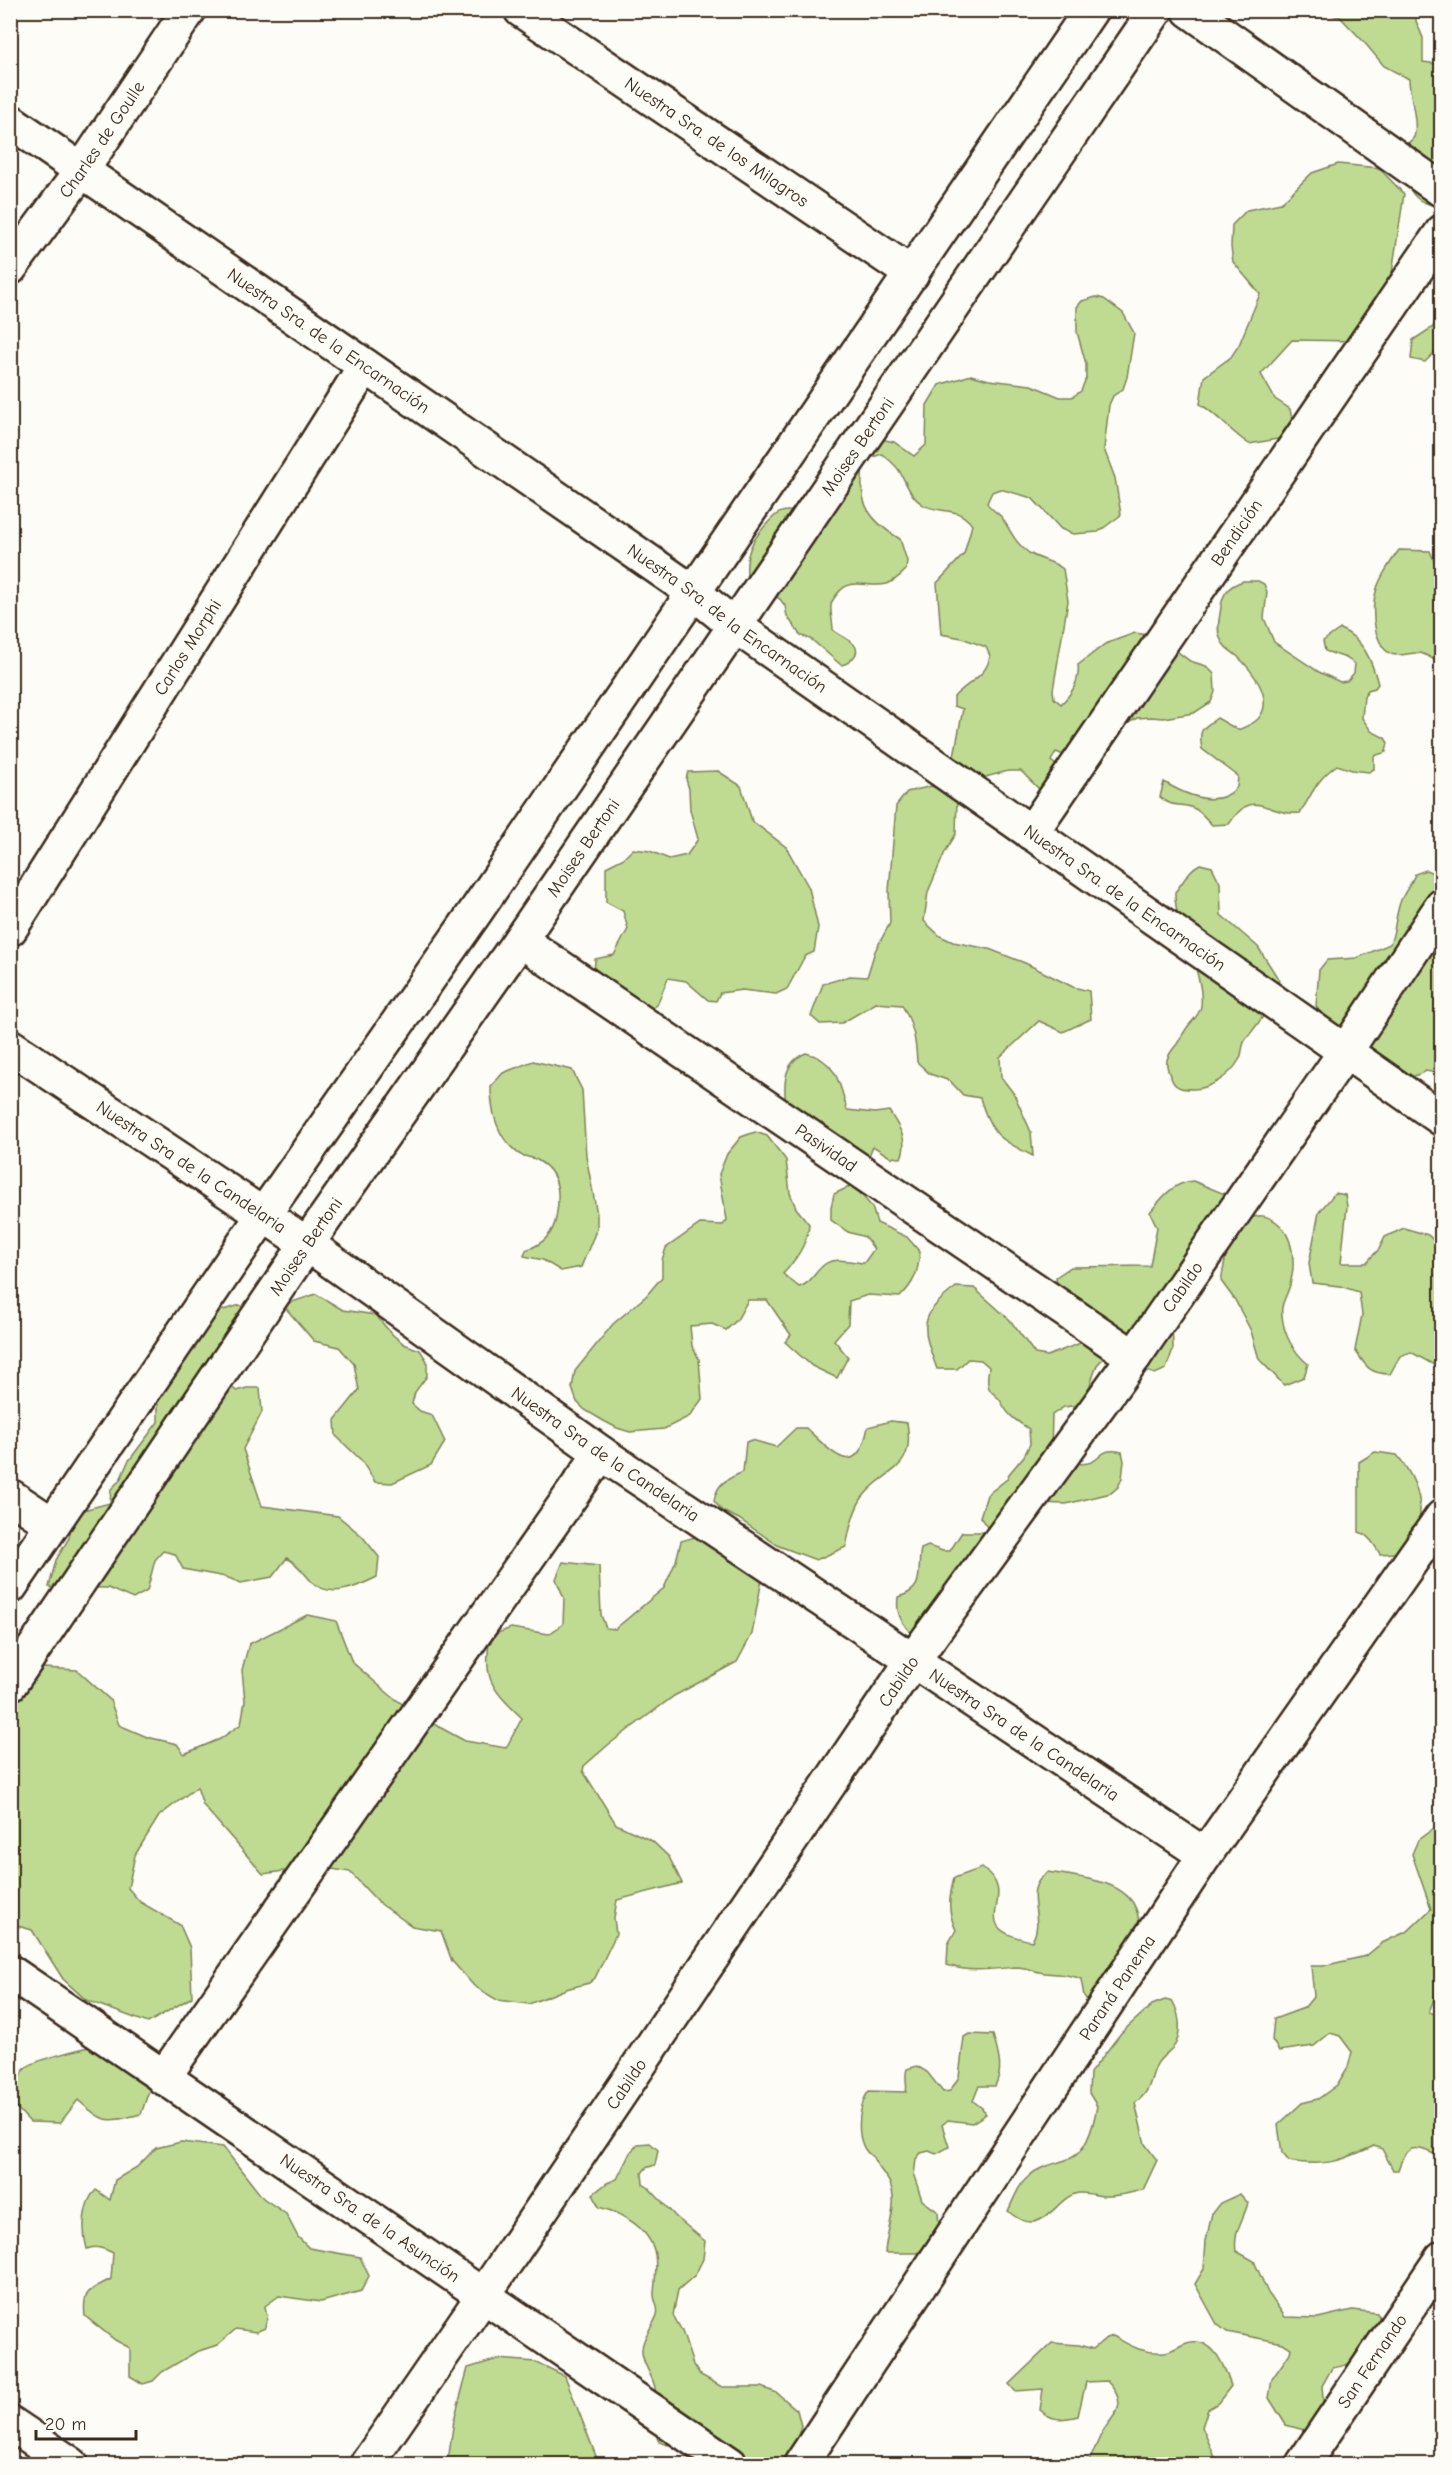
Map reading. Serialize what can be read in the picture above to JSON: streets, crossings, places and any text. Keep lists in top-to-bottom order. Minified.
{"streets":{"street":["Charles de Goulle","Nuestra Sra. de los Milagros","Nuestra Sra. de la Encarnación","Moises Bertoni","Bendición","Carlos Morphi","Pasividad","Nuestra Sra de la Candelaria","Cabildo","Paraná Panema","Nuestra Sra. de la Asunción","San Fernando"]},"crossings":[["Charles de Goulle","Nuestra Sra. de la Encarnación"],["Nuestra Sra. de la Encarnación","Moises Bertoni"],["Nuestra Sra. de la Encarnación","Bendición"],["Nuestra Sra. de la Encarnación","Carlos Morphi"],["Nuestra Sra. de la Encarnación","Cabildo"],["Moises Bertoni","Pasividad"],["Moises Bertoni","Nuestra Sra de la Candelaria"],["Pasividad","Cabildo"],["Nuestra Sra de la Candelaria","Cabildo"],["Nuestra Sra de la Candelaria","Paraná Panema"],["Cabildo","Nuestra Sra. de la Asunción"]],"scale_bar":"20 m"}
